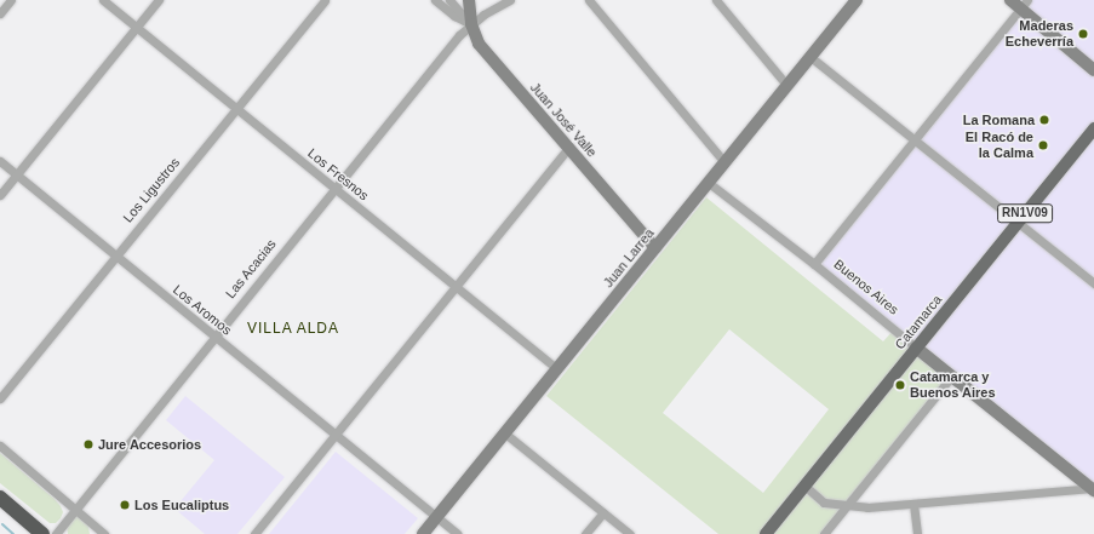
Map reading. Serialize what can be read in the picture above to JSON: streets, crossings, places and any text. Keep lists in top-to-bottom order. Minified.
{"streets":{"main road":["RN1V09","Catamarca"],"street":["Juan José Valle","Los Fresnos","Los Ligustros","Juan Larrea","Las Acacias","Buenos Aires","Los Aromos"]},"crossings":[["Juan José Valle","Juan Larrea"],["Juan José Valle","Las Acacias"],["Los Fresnos","Los Ligustros"],["Los Fresnos","Juan Larrea"],["Los Fresnos","Las Acacias"],["Los Ligustros","Los Aromos"],["Juan Larrea","Buenos Aires"],["Juan Larrea","Los Aromos"],["Las Acacias","Los Aromos"],["Buenos Aires","Catamarca"]],"districts":["VILLA ALDA"],"places":["Maderas Echeverría","La Romana","El Racó de la Calma","Catamarca y Buenos Aires","Jure Accesorios","Los Eucaliptus"]}
